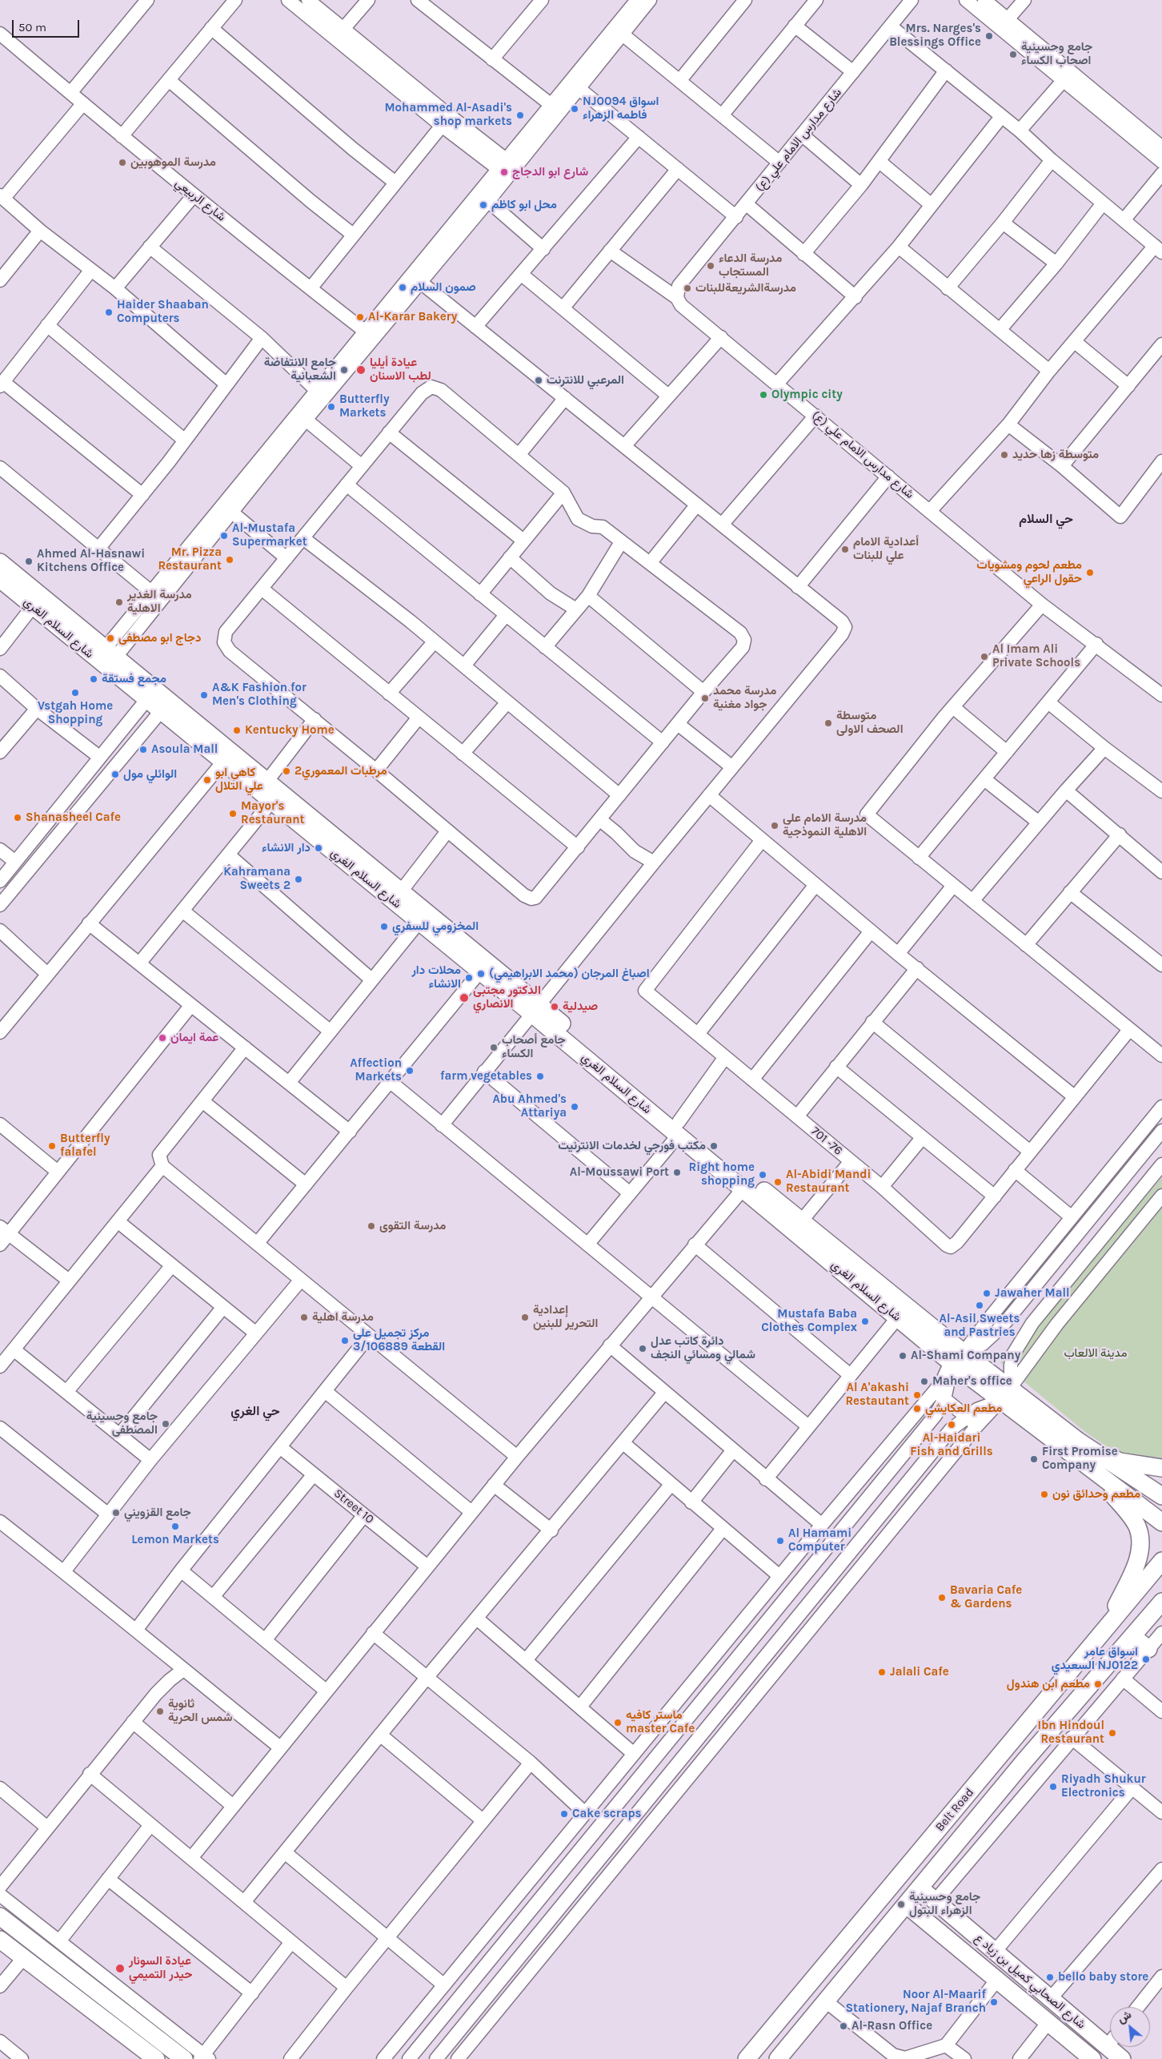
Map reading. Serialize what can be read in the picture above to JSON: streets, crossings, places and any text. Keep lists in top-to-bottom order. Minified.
{"streets":{"main road":["شارع السلام الغري","Belt Road","شارع الصحابي كميل بن زياد ع"],"street":["شارع مدارس الامام علي (ع)","شارع الربيعي","701 -76","Street 10"]},"crossings":[["Belt Road","شارع الصحابي كميل بن زياد ع"]],"districts":["حي السلام","حي الغري"],"parks":["مدينة الالعاب"],"places":["Mrs. Narges's Blessings Office","جامع وحسينية اصحاب الكساء","NJ0094 اسواق فاطمه الزهراء","Mohammed Al-Asadi's shop markets","مدرسة الموهوبين","شارع ابو الدجاج","محل ابو كاظم","مدرسة الدعاء المستجاب","صمون السلام","مدرسةالشريعةللبنات","Haider Shaaban Computers","Al-Karar Bakery","جامع الانتفاضة الشعبانية","عيادة أيليا لطب الاسنان","المرعبي للانترنت","Olympic city","Butterfly Markets","متوسطة زها حديد","Al-Mustafa Supermarket","أعدادية الامام علي للبنات","Mr. Pizza Restaurant","Ahmed Al-Hasnawi Kitchens Office","مطعم لحوم ومشويات حقول الراعي","مدرسة الغدير الاهلية","دجاج ابو مصطفى","Al Imam Ali Private Schools","مجمع فستقة","Vstgah Home Shopping","A&K Fashion for Men's Clothing","مدرسة محمد جواد مغنية","متوسطة الصحف الاولى","Kentucky Home","Asoula Mall","مرطبات المعموري2","الوائلي مول","كاهي ابو علي التلال","Mayor's Restaurant","Shanasheel Cafe","مدرسة الامام علي الاهلية النموذجية","دار الانشاء","Kahramana Sweets 2","المخزومي للسفري","اصباغ المرجان (محمد الابراهيمي)","محلات دار الانشاء","الدكتور مجتبى الانصاري","صيدلية","عمة ايمان","جامع أصحاب الكساء","Affection Markets","farm vegetables","Abu Ahmed's Attariya","Butterfly falafel","مكتب فورجي لخدمات الانترنيت","Al-Moussawi Port","Right home shopping","Al-Abidi Mandi Restaurant","مدرسة التقوى","Jawaher Mall","Al-Asil Sweets and Pastries","مدرسة اهلية","إعدادية التحرير للبنين","Mustafa Baba Clothes Complex","مركز تجميل على القطعة 3/106889","دائرة كاتب عدل شمالي ومسائي النجف","Al-Shami Company","Maher's office","Al A'akashi Restautant","مطعم العكايشي","جامع وحسينية المصطفى","Al-Haidari Fish and Grills","First Promise Company","مطعم وحدائق نون","جامع القزويني","Lemon Markets","Al Hamami Computer","Bavaria Cafe & Gardens","اسواق عامر السعيدي NJ0122","Jalali Cafe","مطعم ابن هندول","ثانوية شمس الحرية","ماستر كافيه master Cafe","Ibn Hindoul Restaurant","Riyadh Shukur Electronics","Cake scraps","جامع وحسينية الزهراء البتول","عيادة السونار حيدر التميمي","bello baby store","Noor Al-Maarif Stationery, Najaf Branch","Al-Rasn Office"],"scale_bar":"50 m","north":"top left"}
